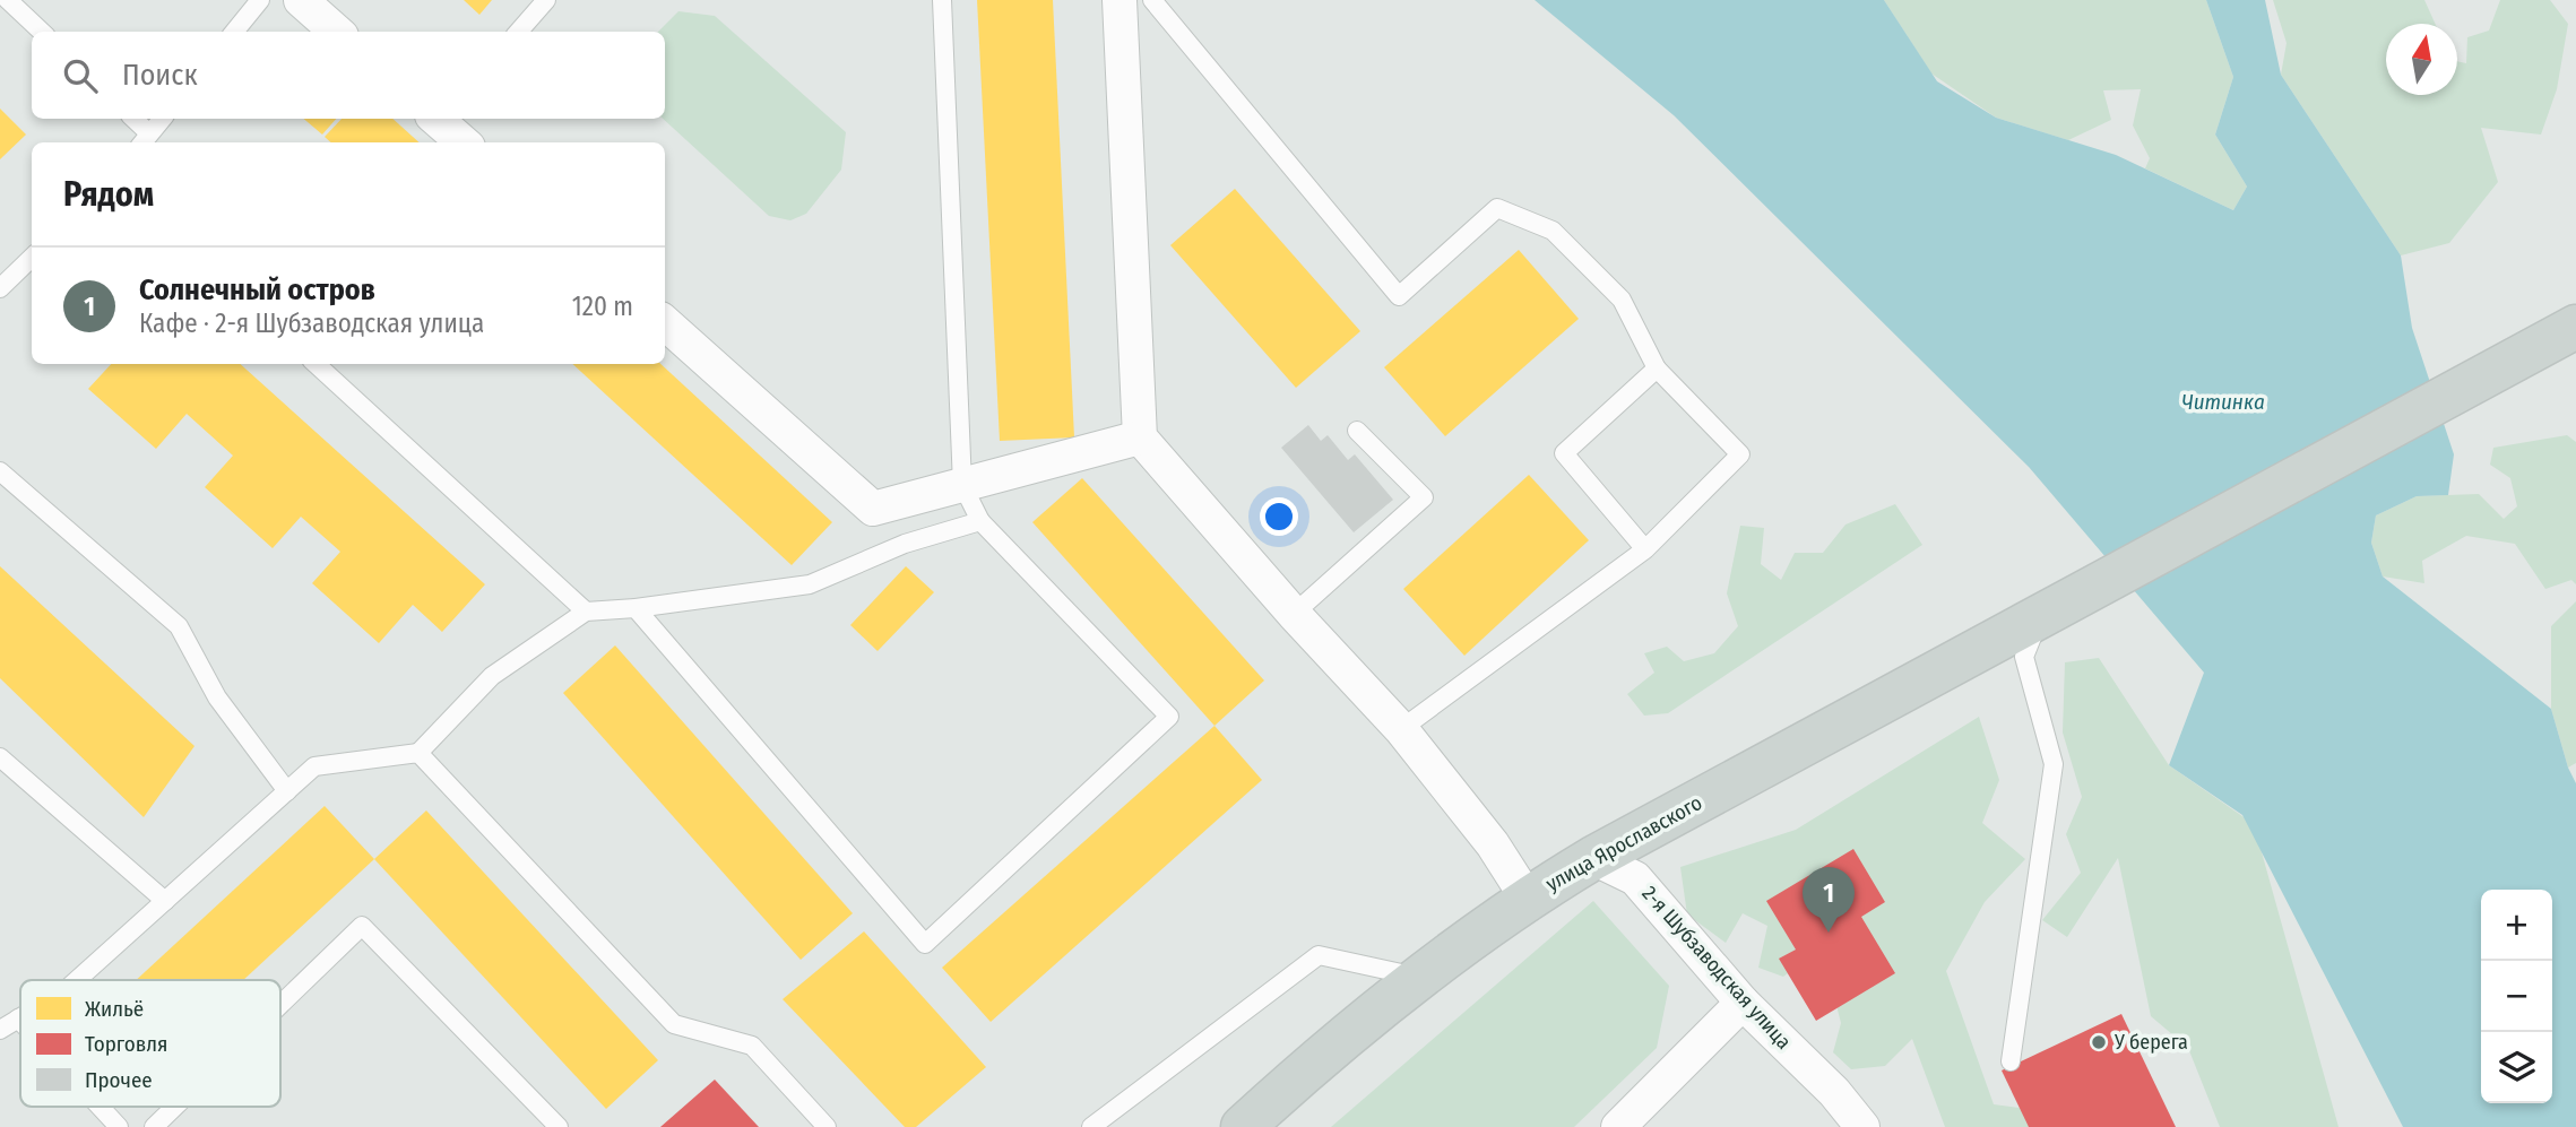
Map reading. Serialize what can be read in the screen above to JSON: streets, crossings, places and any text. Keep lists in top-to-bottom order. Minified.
{"streets":{"main road":["улица Ярославского"],"street":["2-я Шубзаводская улица"]},"crossings":[["улица Ярославского","2-я Шубзаводская улица"]],"water":["Читинка"],"places":["У берега"],"legend":["Жильё","Торговля","Прочее"],"north":"top","page":{"search":"Поиск","heading":"Рядом","list":[{"mark":"1","name":"Солнечный остров","note":"Кафе · 2-я Шубзаводская улица","value":"120 m"}],"pins":"1","map_buttons":["+","−"]}}
